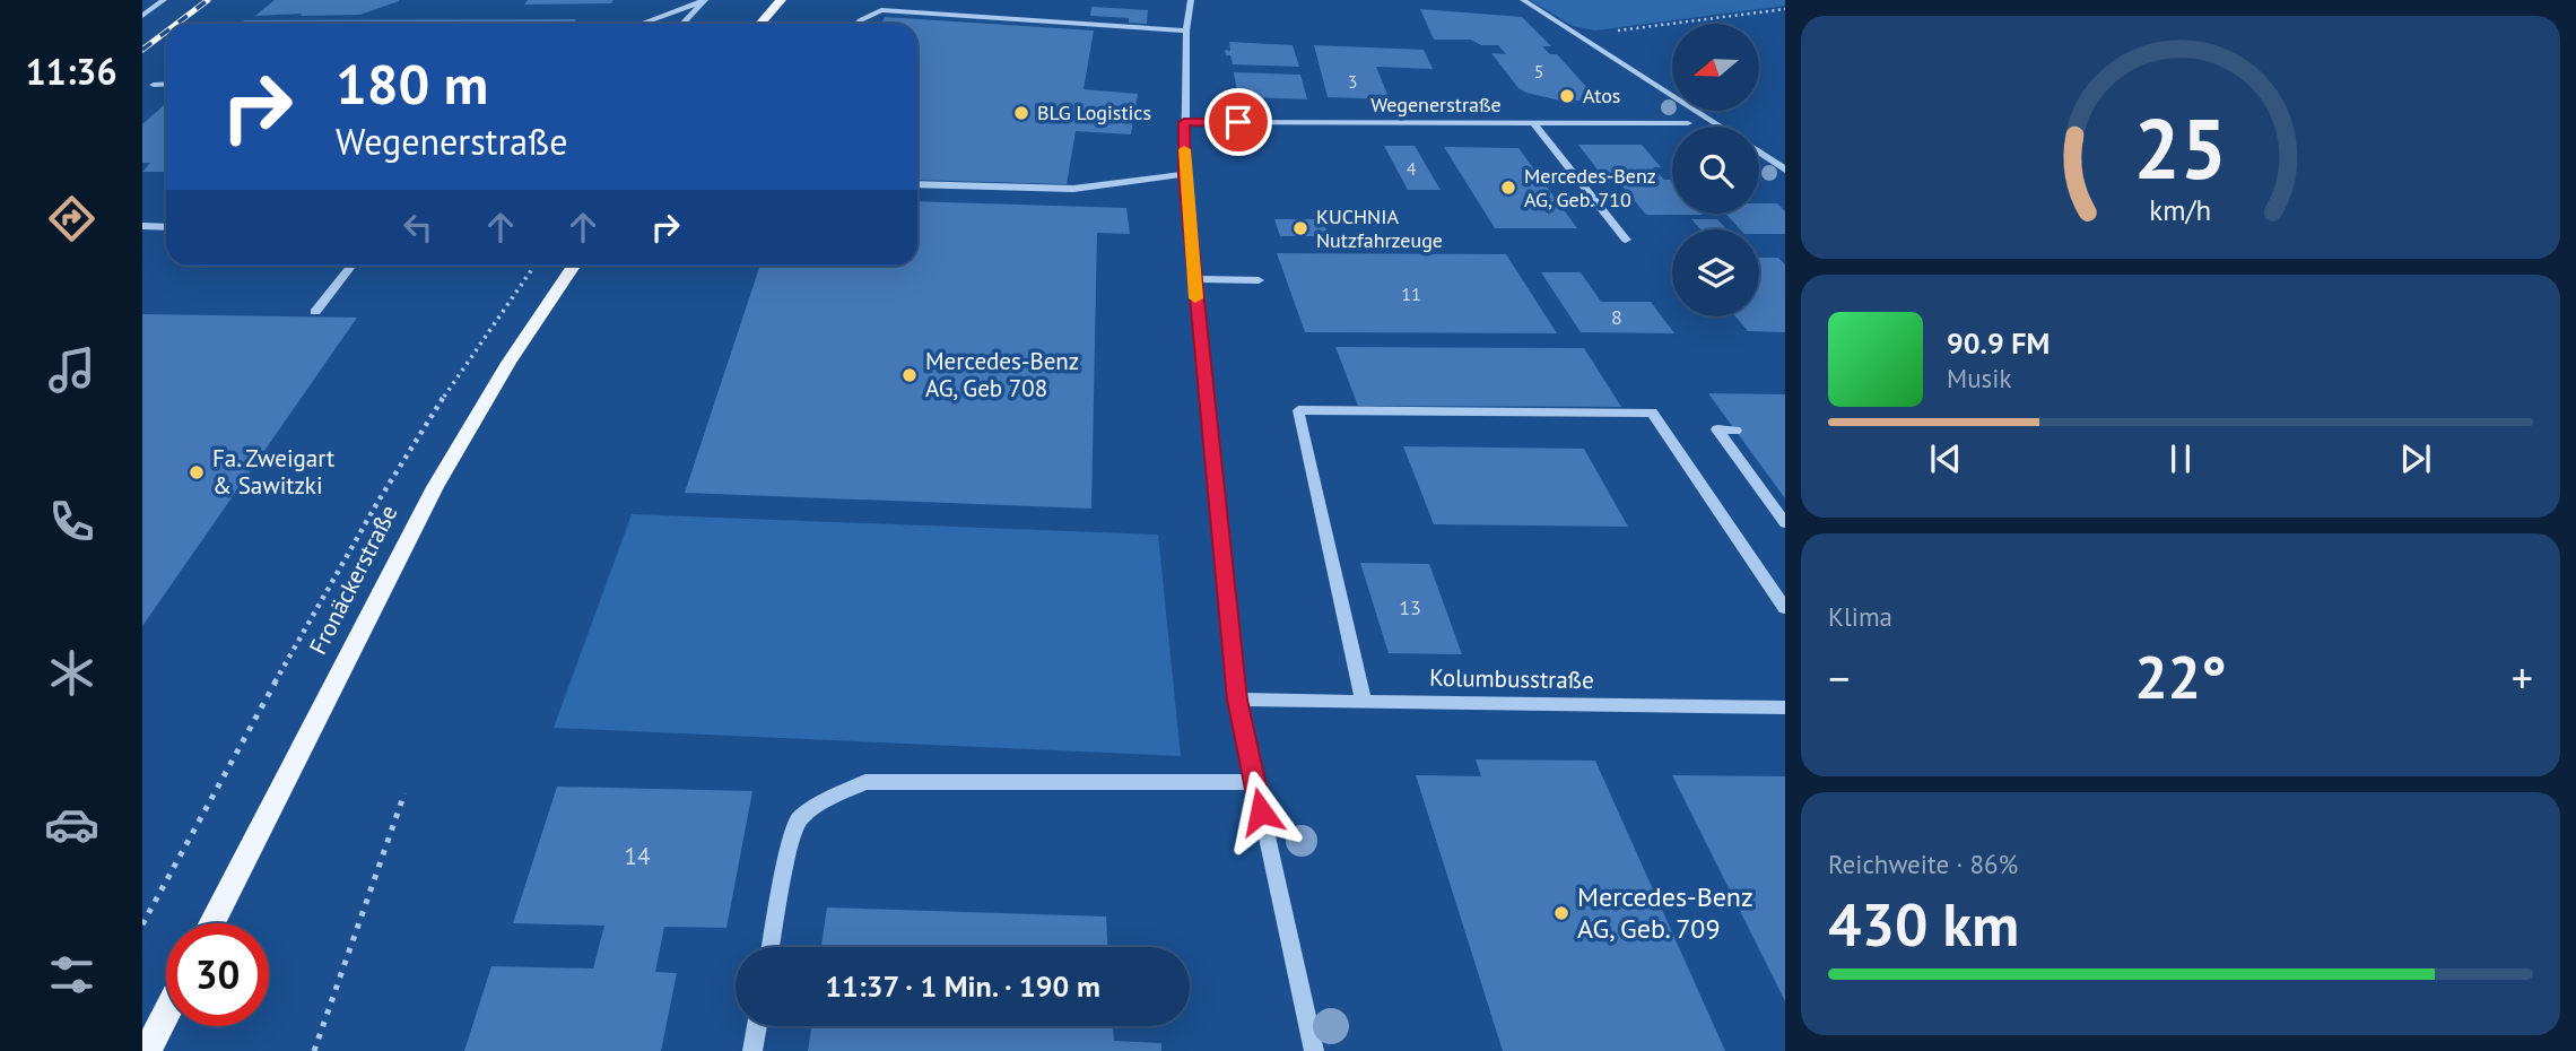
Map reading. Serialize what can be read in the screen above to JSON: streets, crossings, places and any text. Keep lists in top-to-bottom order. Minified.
{"streets":{"main road":["Fronäckerstraße"],"street":["Wegenerstraße","Kolumbusstraße"]},"places":["Atos","BLG Logistics","Mercedes-Benz AG, Geb. 710","KUCHNIA Nutzfahrzeuge","Mercedes-Benz AG, Geb 708","Fa. Zweigart & Sawitzki","Mercedes-Benz AG, Geb. 709"],"house_numbers":["5","3","4","11","8","13","14"],"north":"left","page":{"tabs":"11:36","turn":["180 m","Wegenerstraße"],"song":["90.9 FM","Musik"],"tile":["Klima",["Reichweite · 86%","430 km"]],"heat":["−","22°","+"],"limit":"30","trip":"11:37 · 1 Min. · 190 m","gauge":["25","km/h"]}}
